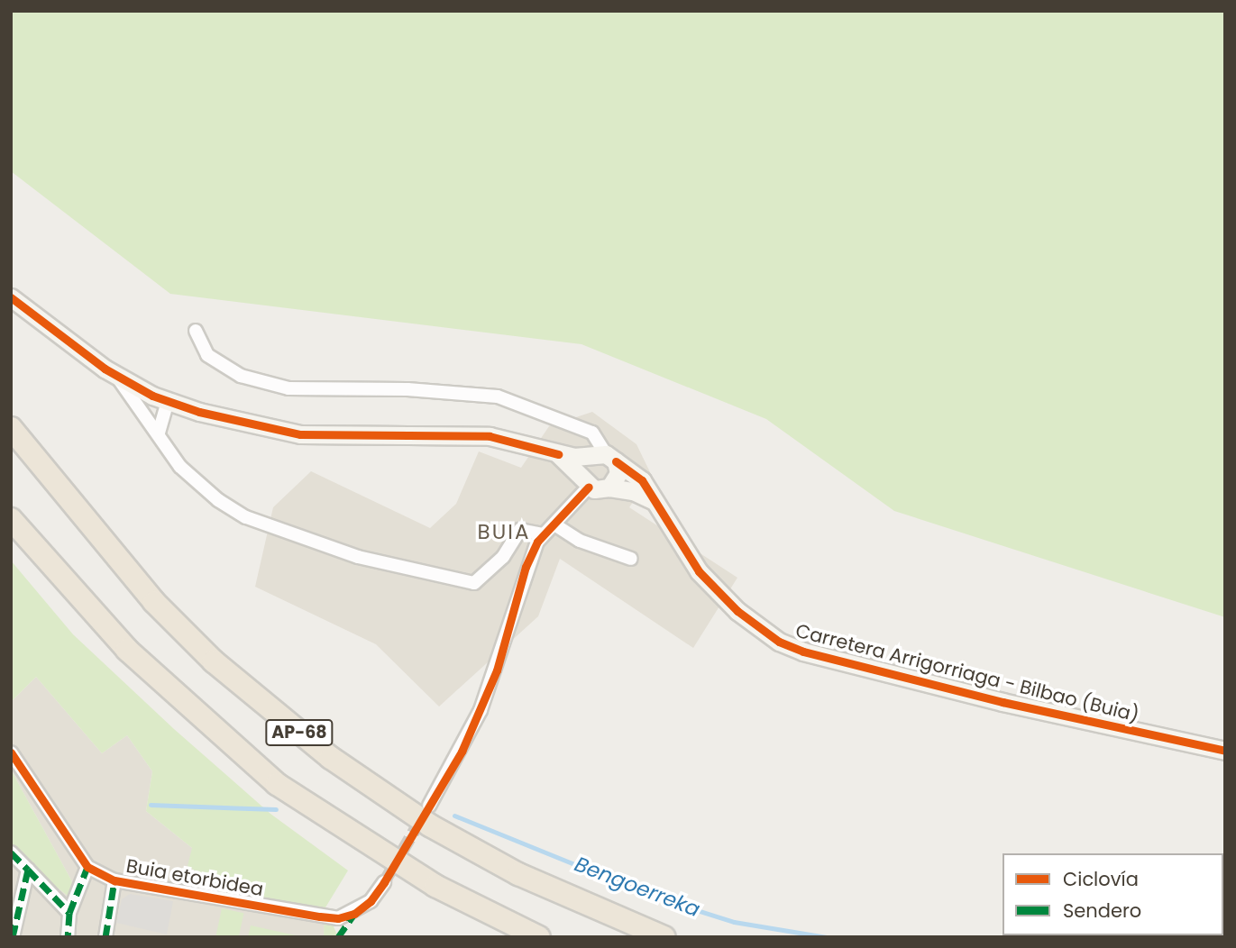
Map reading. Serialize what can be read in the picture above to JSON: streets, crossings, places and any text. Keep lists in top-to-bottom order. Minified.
{"streets":{"highway":["AP-68"],"street":["Carretera Arrigorriaga - Bilbao (Buia)","Buia etorbidea"]},"districts":["BUIA"],"water":["Bengoerreka"],"legend":["Ciclovía","Sendero"]}
